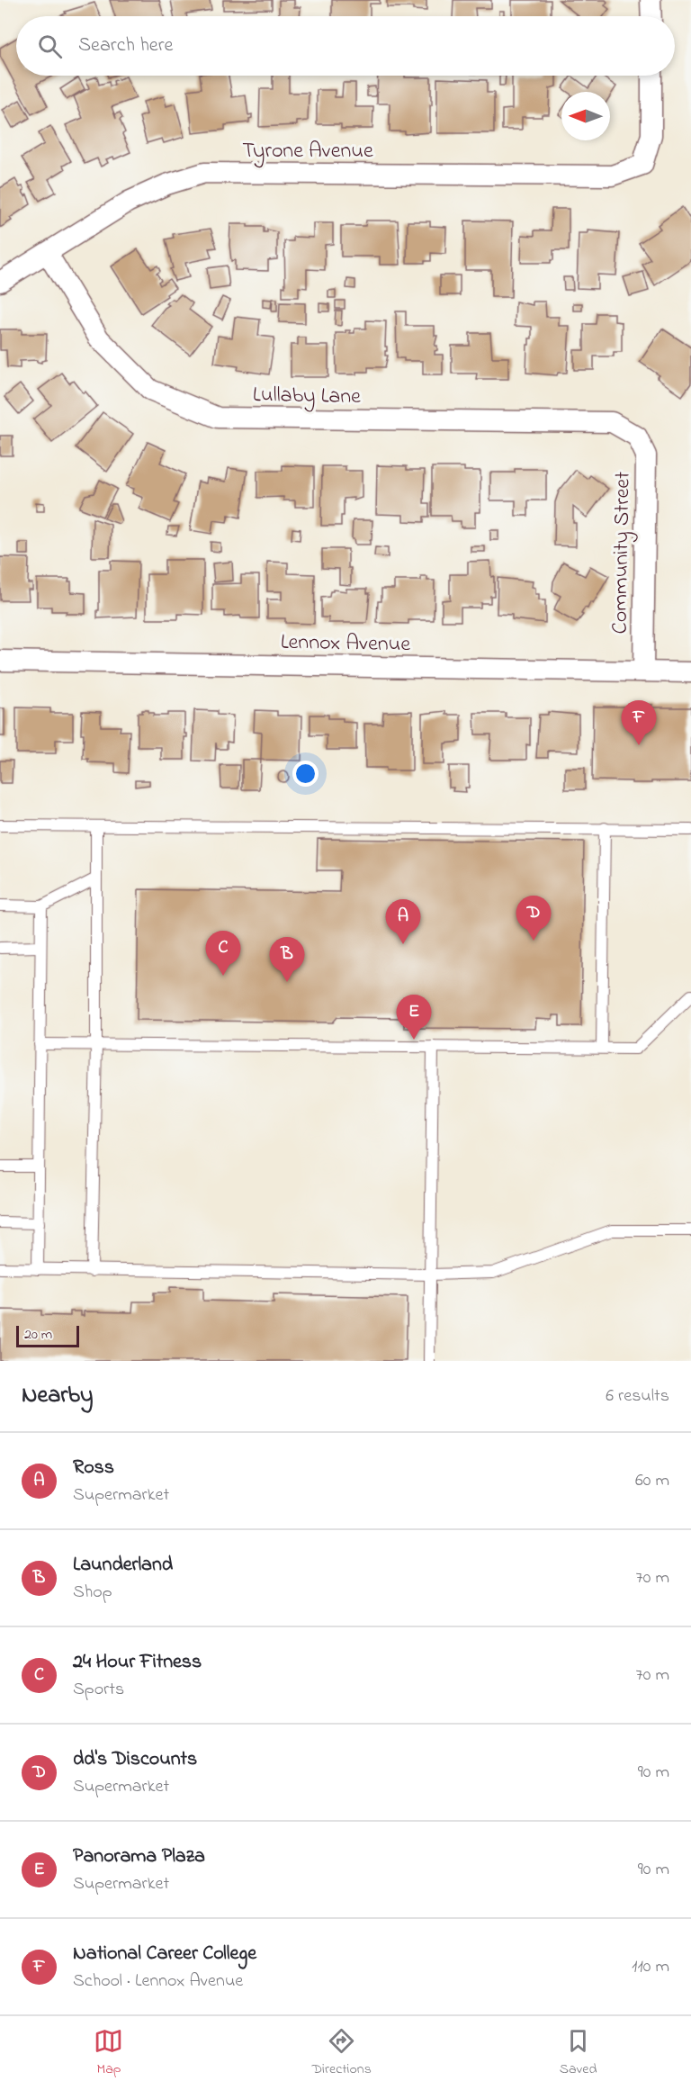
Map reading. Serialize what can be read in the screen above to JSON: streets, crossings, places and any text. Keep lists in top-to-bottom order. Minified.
{"streets":{"street":["Tyrone Avenue","Lullaby Lane","Community Street","Lennox Avenue"]},"crossings":[["Tyrone Avenue","Lullaby Lane"],["Lullaby Lane","Community Street"],["Community Street","Lennox Avenue"]],"scale_bar":"20 m","north":"left","page":{"search":"Search here","pins":["F","D","A","C","B","E"],"scale":"20 m","heading":["Nearby","6 results"],"list":[{"mark":"A","name":"Ross","note":"Supermarket","value":"60 m"},{"mark":"B","name":"Launderland","note":"Shop","value":"70 m"},{"mark":"C","name":"24 Hour Fitness","note":"Sports","value":"70 m"},{"mark":"D","name":"dd's Discounts","note":"Supermarket","value":"90 m"},{"mark":"E","name":"Panorama Plaza","note":"Supermarket","value":"90 m"},{"mark":"F","name":"National Career College","note":"School · Lennox Avenue","value":"110 m"}],"nav":["Map","Directions","Saved"]}}
